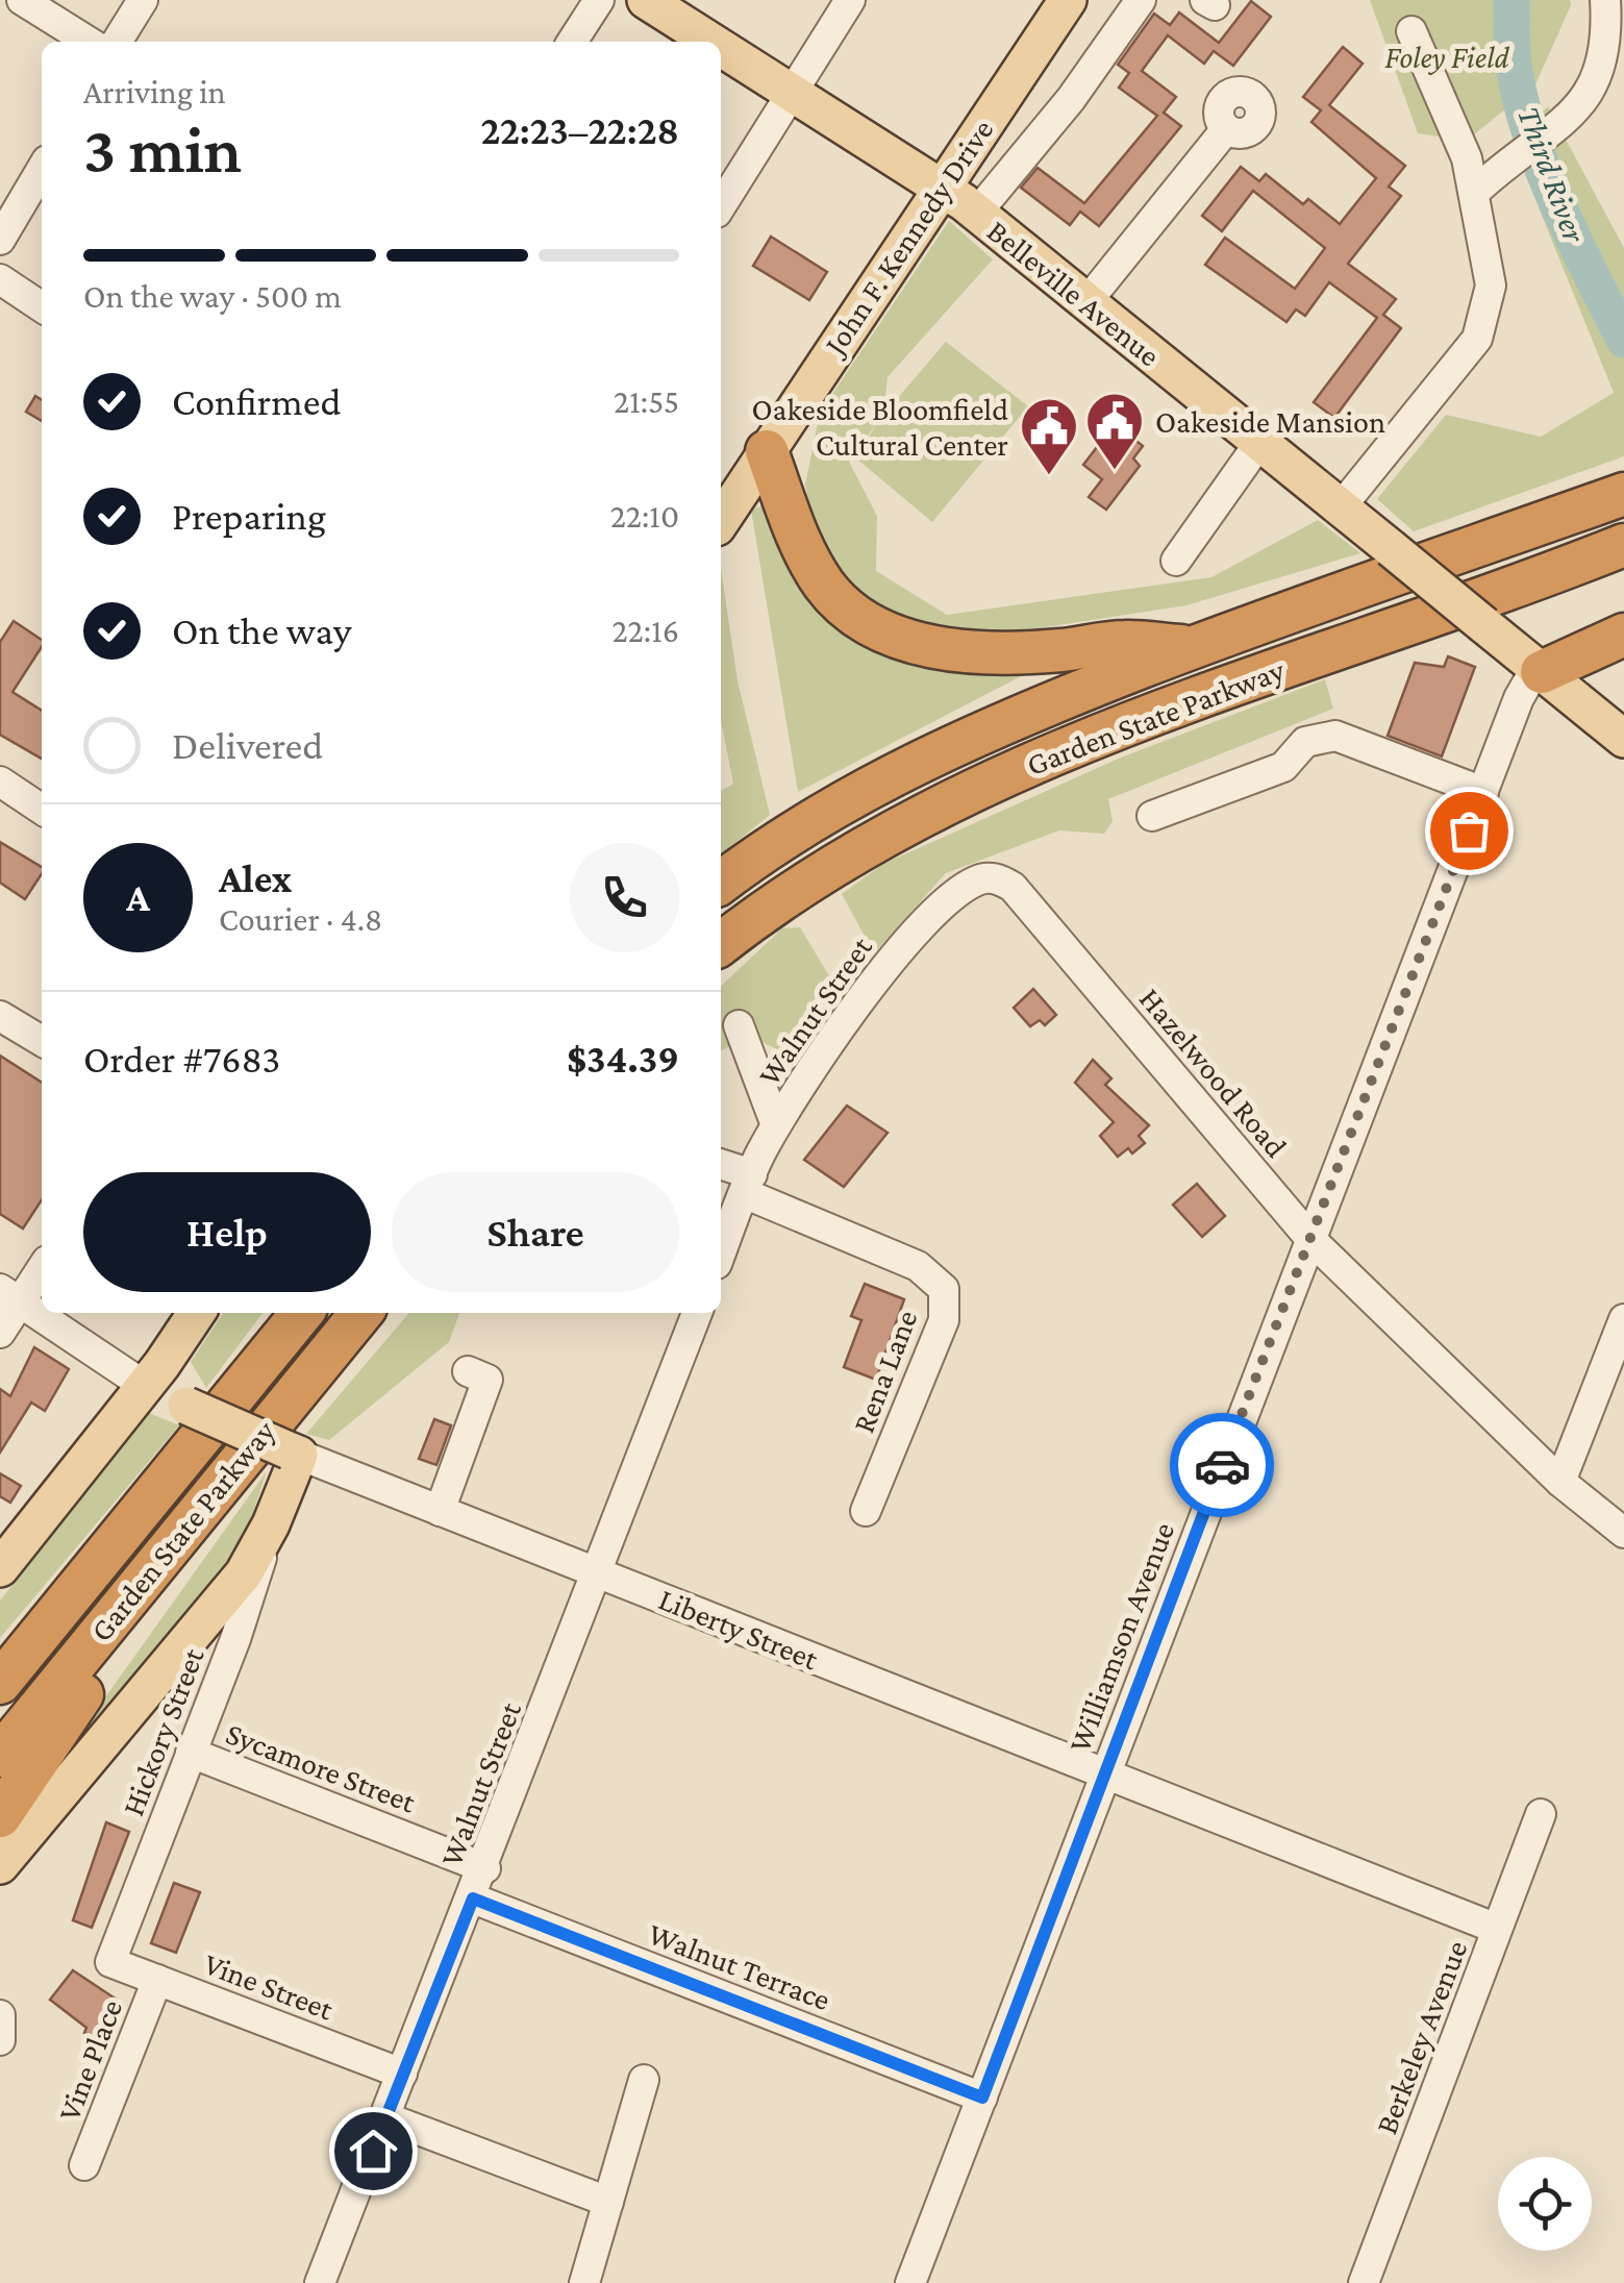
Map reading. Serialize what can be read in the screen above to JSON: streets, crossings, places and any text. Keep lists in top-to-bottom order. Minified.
{"streets":{"highway":["Garden State Parkway"],"main road":["John F. Kennedy Drive","Belleville Avenue","Liberty Street"],"street":["Walnut Street","Hazelwood Road","Rena Lane","Williamson Avenue","Hickory Street","Sycamore Street","Walnut Terrace","Vine Street","Berkeley Avenue","Vine Place"]},"crossings":[["John F. Kennedy Drive","Belleville Avenue"],["Belleville Avenue","Williamson Avenue"],["Garden State Parkway","Liberty Street"],["Walnut Street","Hazelwood Road"],["Walnut Street","Rena Lane"],["Walnut Street","Liberty Street"],["Walnut Street","Sycamore Street"],["Walnut Street","Walnut Terrace"],["Walnut Street","Vine Street"],["Hazelwood Road","Williamson Avenue"],["Liberty Street","Williamson Avenue"],["Liberty Street","Berkeley Avenue"],["Williamson Avenue","Walnut Terrace"],["Hickory Street","Sycamore Street"],["Hickory Street","Vine Street"],["Vine Street","Vine Place"]],"water":["Third River"],"parks":["Foley Field"],"places":{"public building":["Oakeside Mansion","Oakeside Bloomfield Cultural Center"]},"page":{"heading":["3 min","Arriving in","22:23–22:28"],"panel":["Alex","Courier · 4.8","Order #7683","$34.39"],"bar":"On the way · 500 m","list":[["Confirmed","21:55"],["Preparing","22:10"],["On the way","22:16"],"Delivered"],"round":"A","buttons":["Help","Share"]}}
